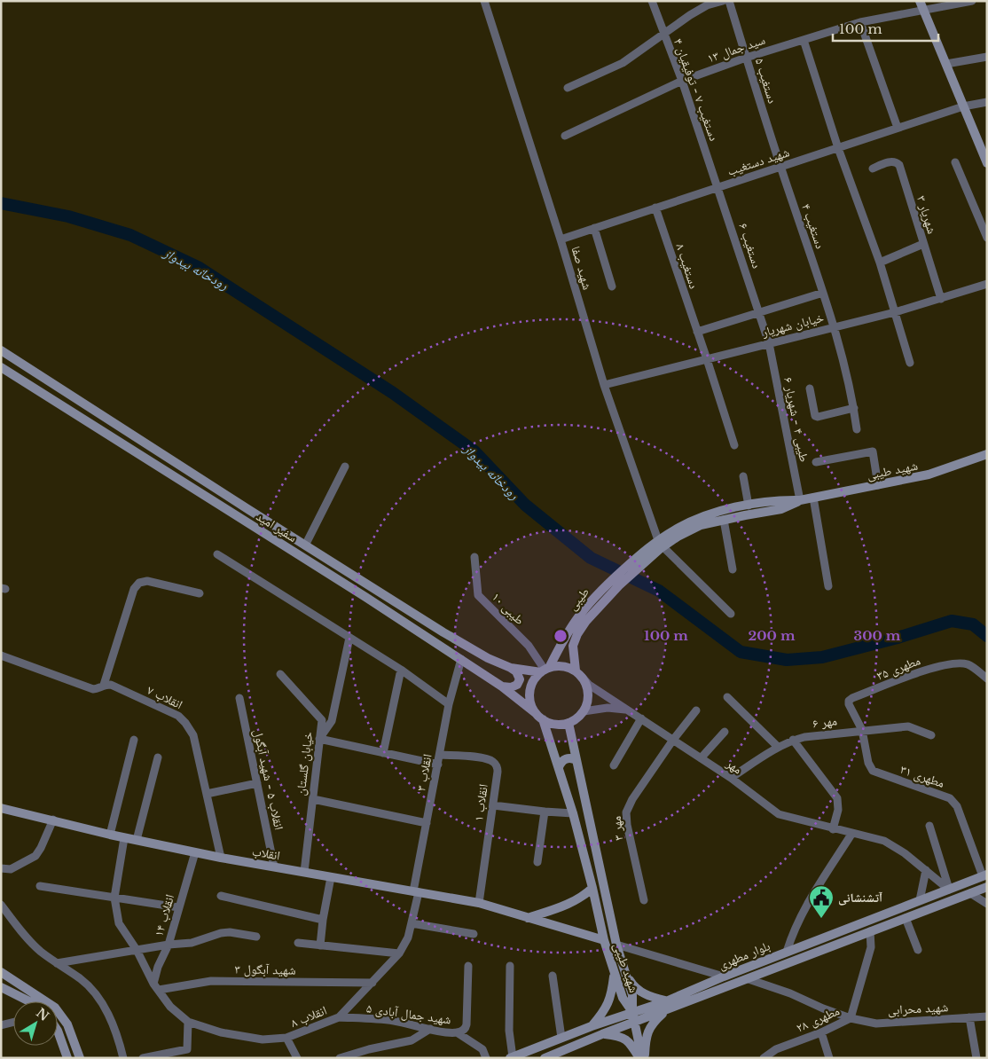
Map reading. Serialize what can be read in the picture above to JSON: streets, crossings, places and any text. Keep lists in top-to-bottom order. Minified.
{"streets":{"street":["سید جمال ۱۳","دستغیب ۵","دستغیب ۷ - توفیقیان ۴","شهید دستغیب","شهریار ۳","دستغیب ۴","دستغیب ۶","دستغیب ۸","شهید صفا","خیابان شهریار","طیبی ۴ - شهریار ۶","شهید طیبی","سفیر امید","طیبی","طیبی ۱۰","مطهری ۳۵","انقلاب ۷","مهر ۶","خیابان گلستان","مهر","انقلاب ۳","مطهری ۳۱","انقلاب ۵ - شهید آبگول","انقلاب ۱","مهر ۳","انقلاب","انقلاب ۱۴","بلوار مطهری","شهید آبگول ۳","شهید محرابی","شهید جمال آبادی ۵","انقلاب ۸","مطهری ۲۸"]},"crossings":[["سید جمال ۱۳","دستغیب ۵"],["سید جمال ۱۳","دستغیب ۷ - توفیقیان ۴"],["دستغیب ۵","شهید دستغیب"],["دستغیب ۵","دستغیب ۴"],["دستغیب ۷ - توفیقیان ۴","شهید دستغیب"],["دستغیب ۷ - توفیقیان ۴","دستغیب ۶"],["شهید دستغیب","دستغیب ۴"],["شهید دستغیب","دستغیب ۶"],["شهید دستغیب","دستغیب ۸"],["شهید دستغیب","شهید صفا"],["شهریار ۳","خیابان شهریار"],["دستغیب ۴","خیابان شهریار"],["دستغیب ۶","خیابان شهریار"],["دستغیب ۶","طیبی ۴ - شهریار ۶"],["دستغیب ۸","خیابان شهریار"],["شهید صفا","خیابان شهریار"],["شهید صفا","شهید طیبی"],["خیابان شهریار","طیبی ۴ - شهریار ۶"],["طیبی ۴ - شهریار ۶","شهید طیبی"],["شهید طیبی","سفیر امید"],["شهید طیبی","طیبی"],["شهید طیبی","طیبی ۱۰"],["شهید طیبی","مهر"],["شهید طیبی","انقلاب"],["شهید طیبی","بلوار مطهری"],["سفیر امید","طیبی"],["سفیر امید","طیبی ۱۰"],["سفیر امید","مهر"],["سفیر امید","انقلاب ۳"],["طیبی","طیبی ۱۰"],["طیبی","مهر"],["طیبی ۱۰","مهر"],["مطهری ۳۵","مهر ۶"],["مطهری ۳۵","مطهری ۳۱"],["انقلاب ۷","انقلاب"],["مهر ۶","مهر"],["مهر ۶","مطهری ۳۱"],["خیابان گلستان","انقلاب"],["مهر","مهر ۳"],["مهر","بلوار مطهری"],["انقلاب ۳","انقلاب ۱"],["انقلاب ۳","انقلاب"],["انقلاب ۳","انقلاب ۸"],["مطهری ۳۱","بلوار مطهری"],["انقلاب ۵ - شهید آبگول","انقلاب"],["انقلاب ۱","انقلاب"],["انقلاب","انقلاب ۱۴"],["انقلاب","انقلاب ۸"],["انقلاب ۱۴","شهید آبگول ۳"],["انقلاب ۱۴","انقلاب ۸"],["بلوار مطهری","شهید محرابی"],["بلوار مطهری","مطهری ۲۸"],["شهید آبگول ۳","انقلاب ۸"],["شهید محرابی","مطهری ۲۸"],["شهید جمال آبادی ۵","انقلاب ۸"]],"water":["رودخانه بیدواز"],"places":{"public building":["آتشنشانی"]},"scale_bar":"100 m","north":"top right","rings":["100 m","200 m","300 m"]}
